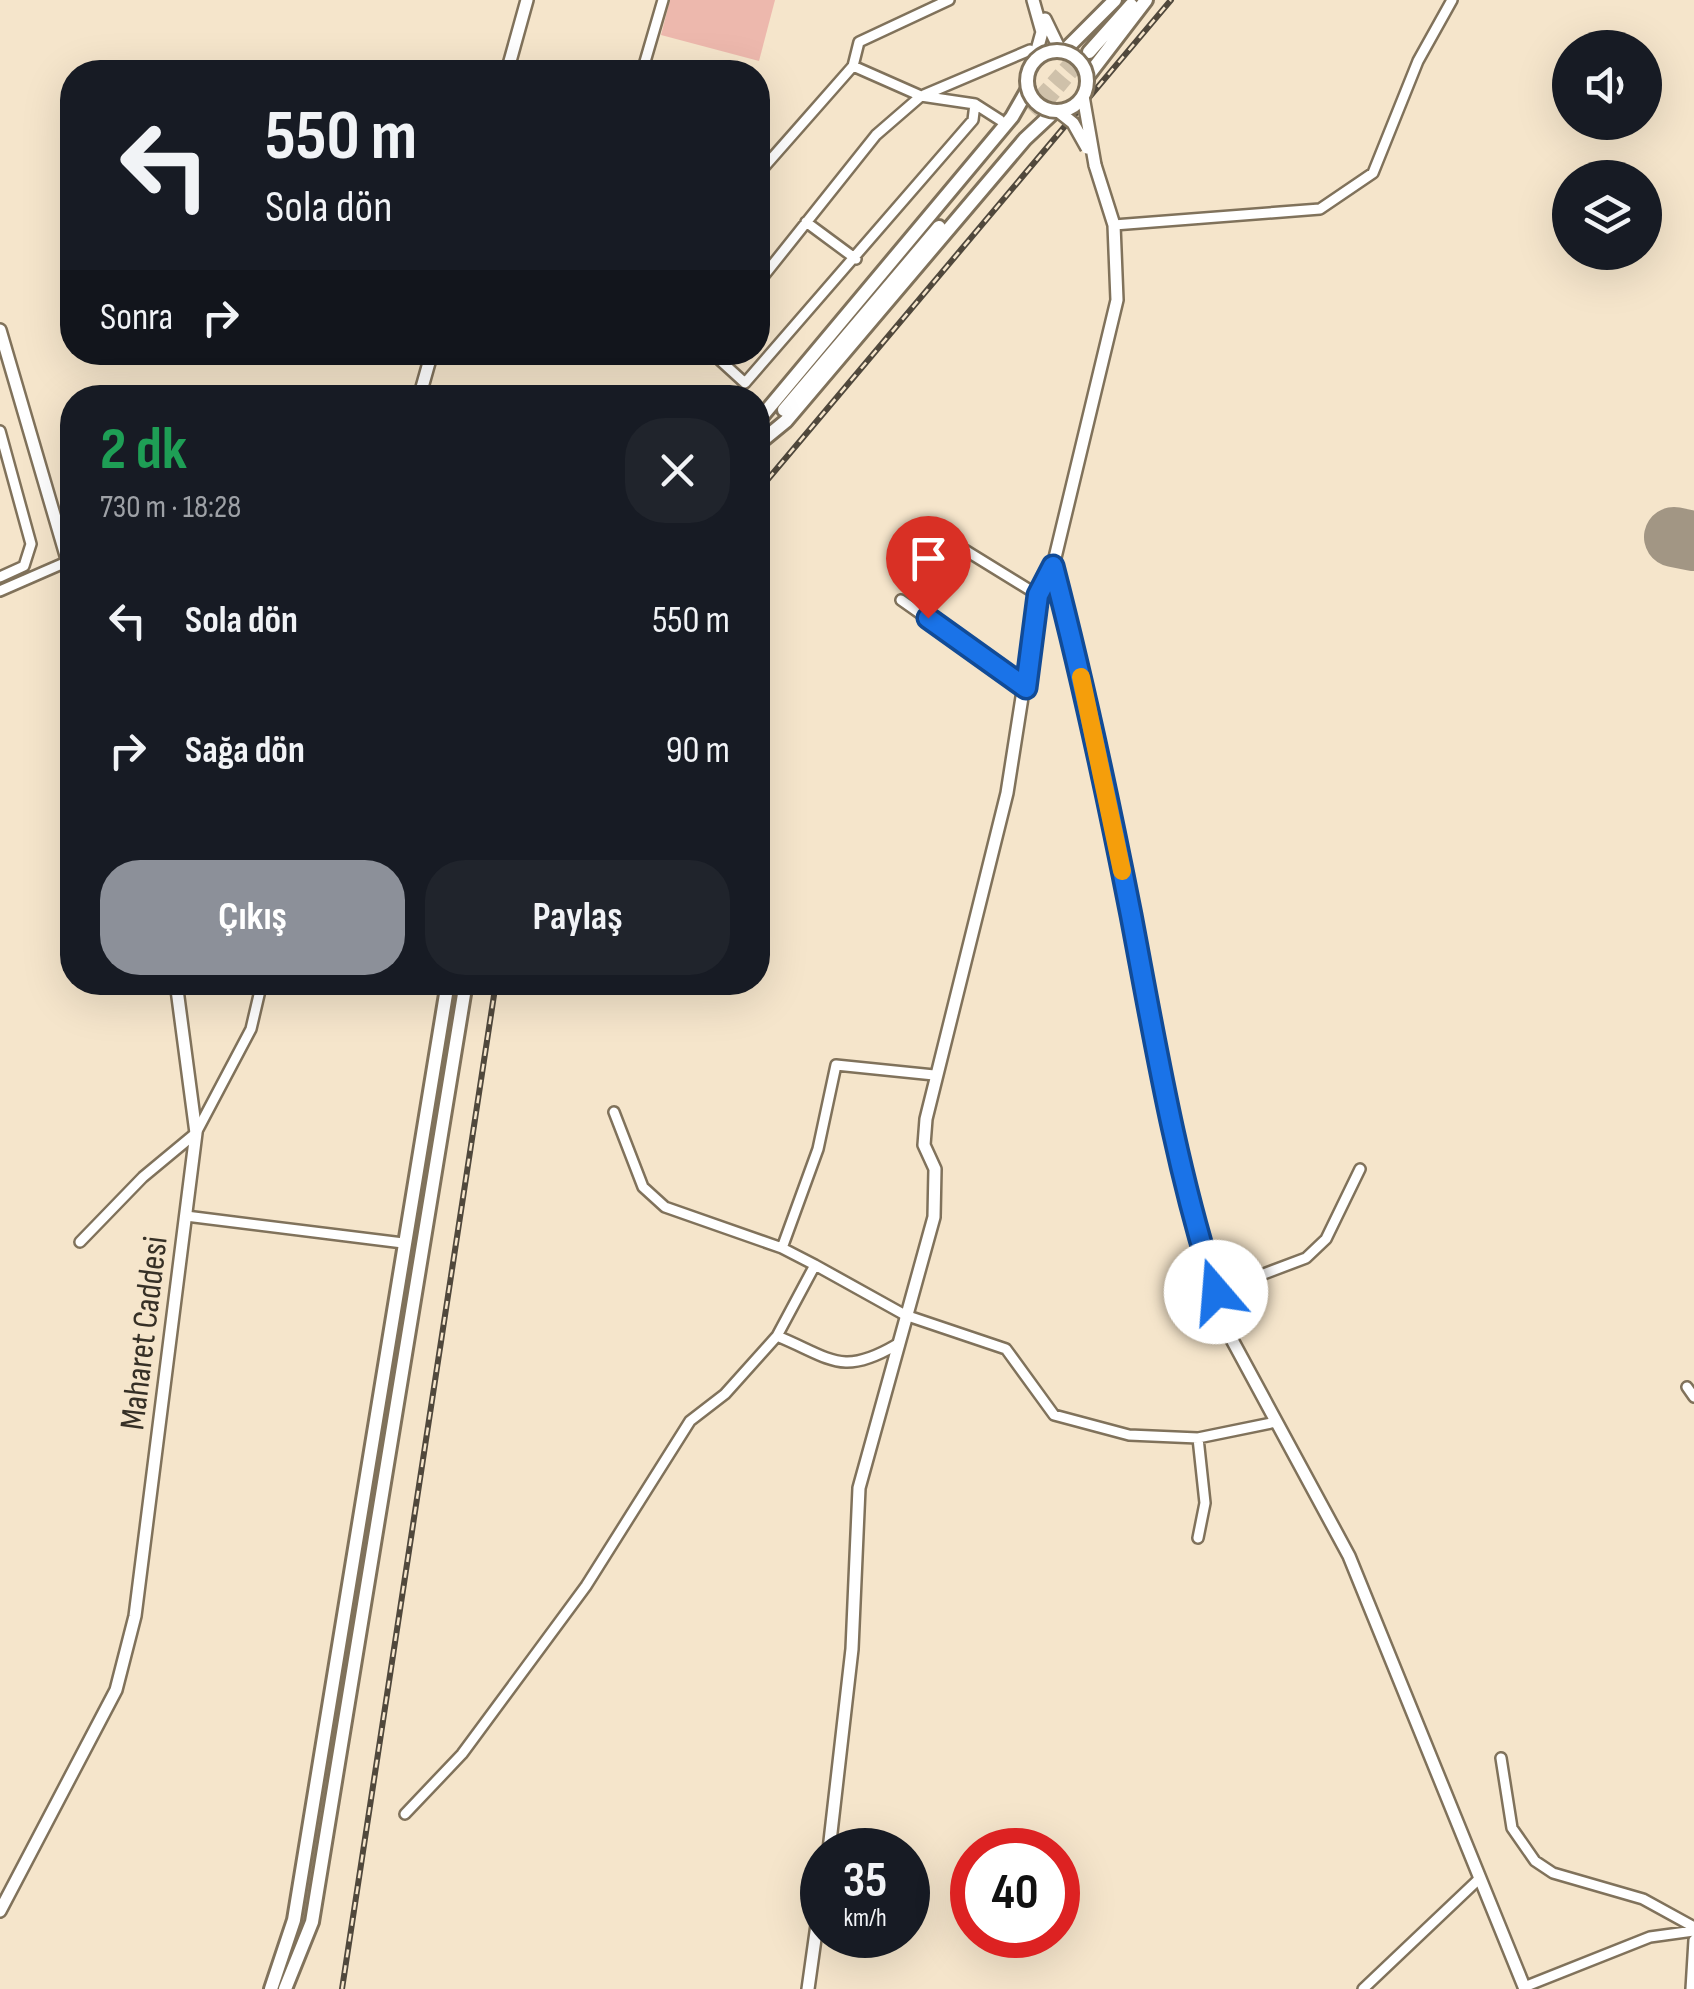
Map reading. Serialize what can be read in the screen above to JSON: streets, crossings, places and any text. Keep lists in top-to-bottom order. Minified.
{"streets":{"street":["Maharet Caddesi"]},"page":{"turn":["550 m","Sola dön"],"then":"Sonra","heading":["2 dk","730 m · 18:28"],"list":[{"name":"Sola dön","value":"550 m"},{"name":"Sağa dön","value":"90 m"}],"buttons":["Çıkış","Paylaş"],"speed":"35 km/h","limit":"40"}}
